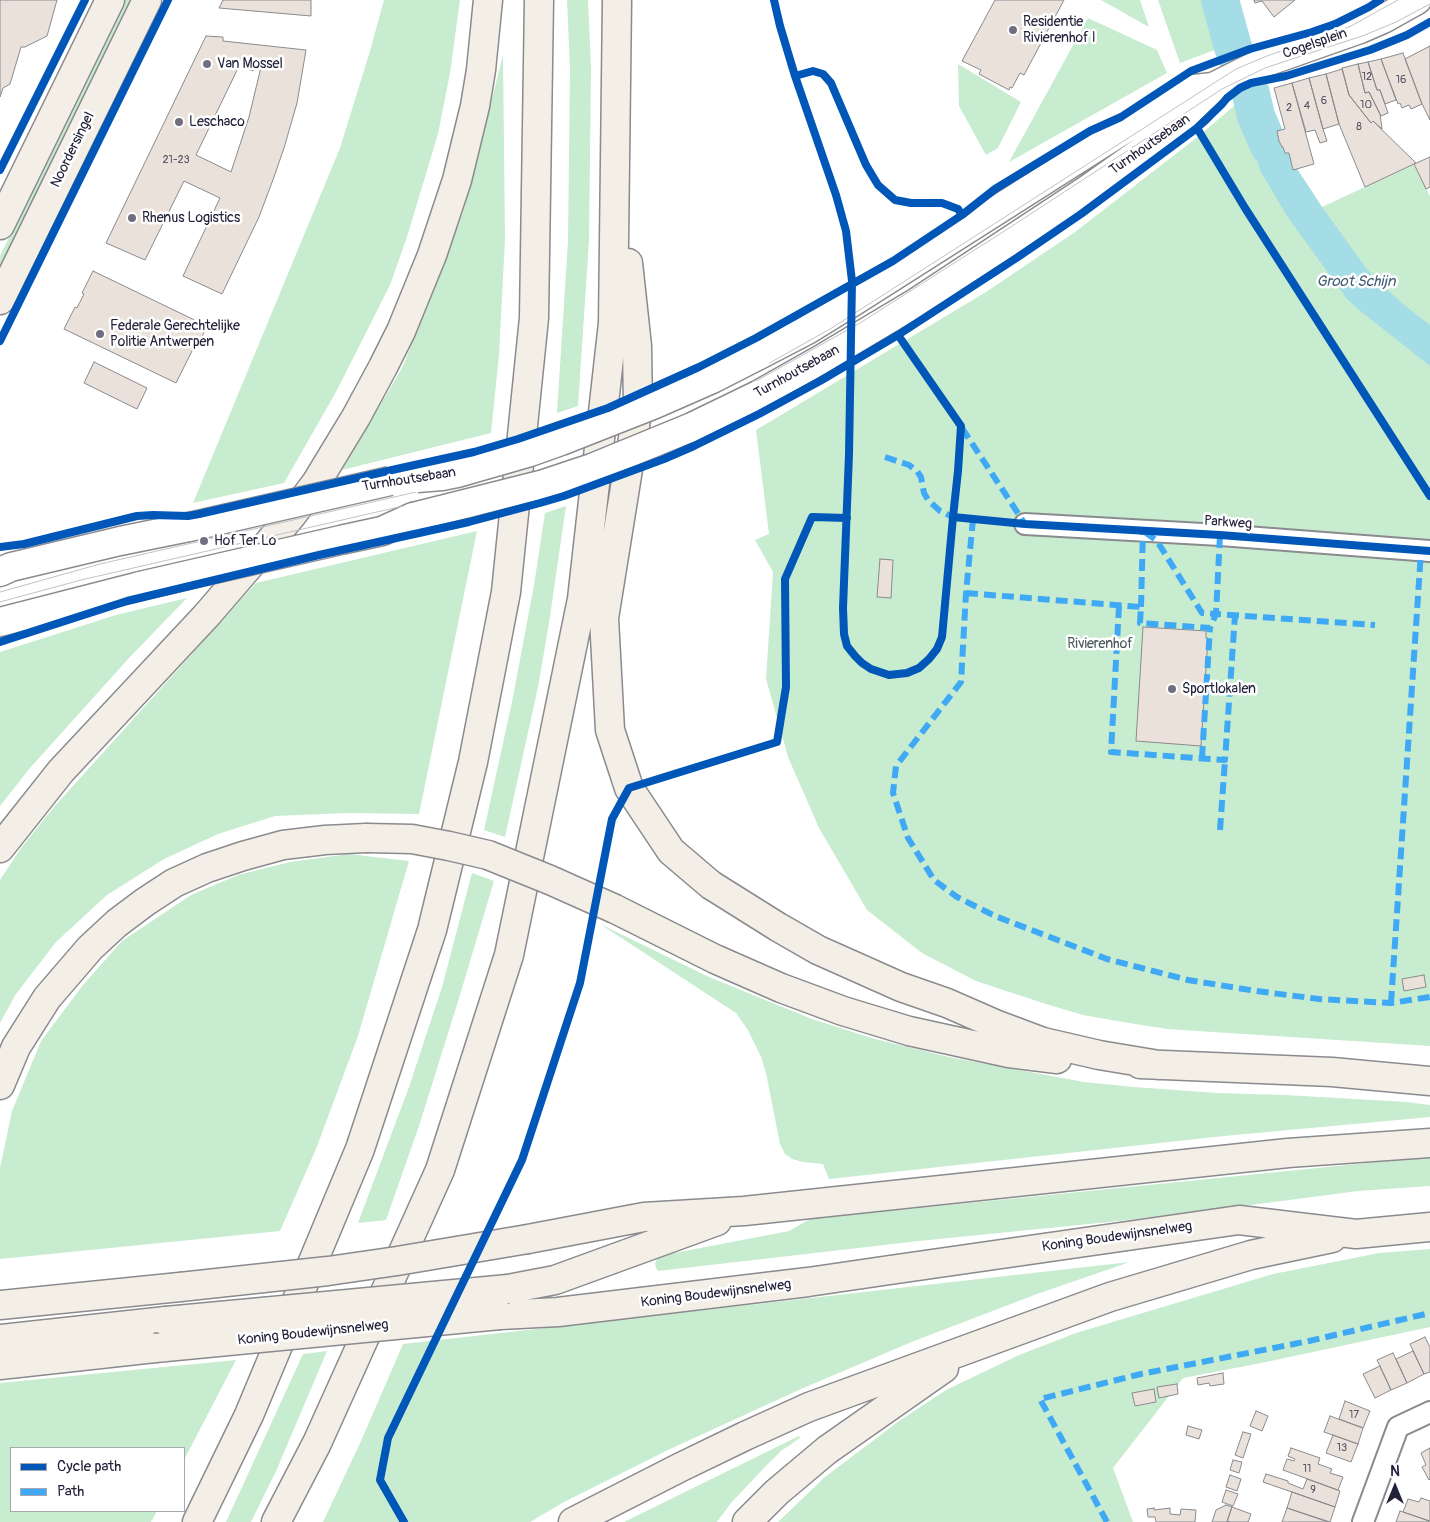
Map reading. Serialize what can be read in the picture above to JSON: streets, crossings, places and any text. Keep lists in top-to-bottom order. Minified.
{"streets":{"main road":["Cogelsplein","Turnhoutsebaan","Noordersingel","Koning Boudewijnsnelweg"],"street":["Parkweg"]},"crossings":[["Cogelsplein","Turnhoutsebaan"]],"water":["Groot Schijn"],"parks":["Rivierenhof"],"places":["Residentie Rivierenhof I","Van Mossel","Leschaco","Rhenus Logistics","Federale Gerechtelijke Politie Antwerpen","Hof Ter Lo","Sportlokalen"],"house_numbers":["12","16","6","10","4","2","8","21-23","17","13","11","9"],"legend":["Cycle path","Path"],"north":"top"}
